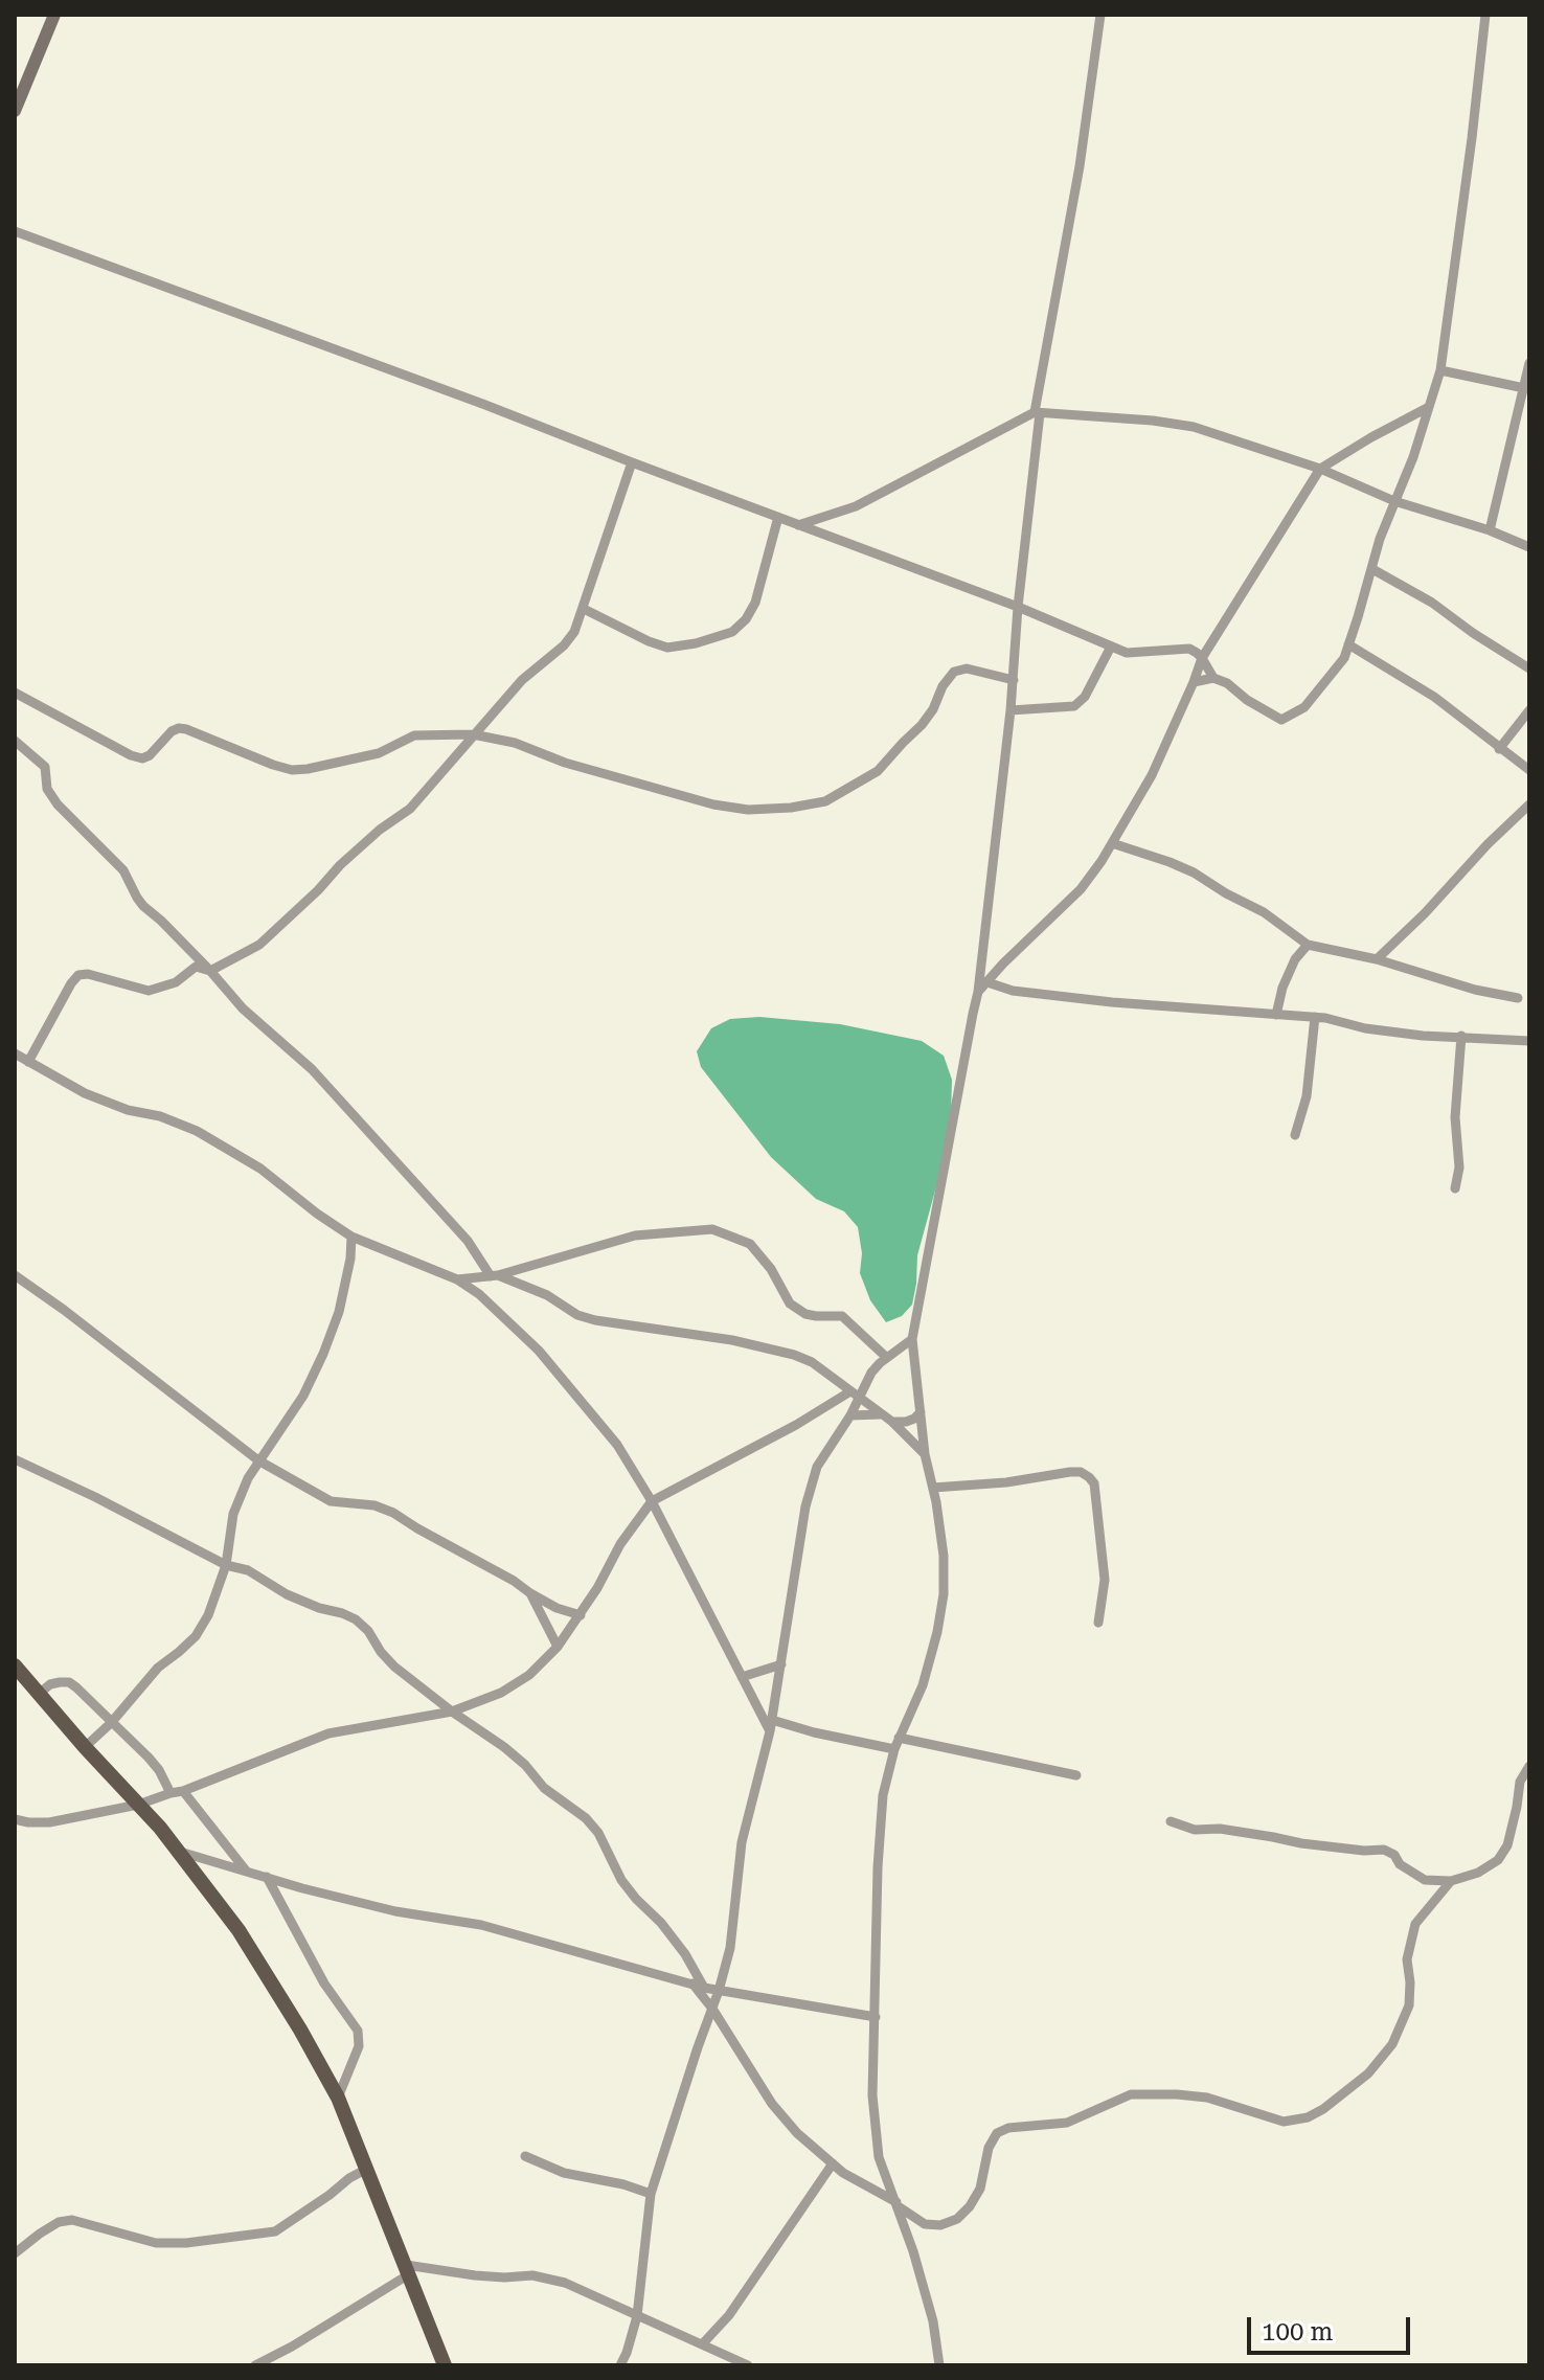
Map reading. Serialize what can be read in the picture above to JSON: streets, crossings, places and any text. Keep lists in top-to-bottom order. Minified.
{"scale_bar":"100 m"}
